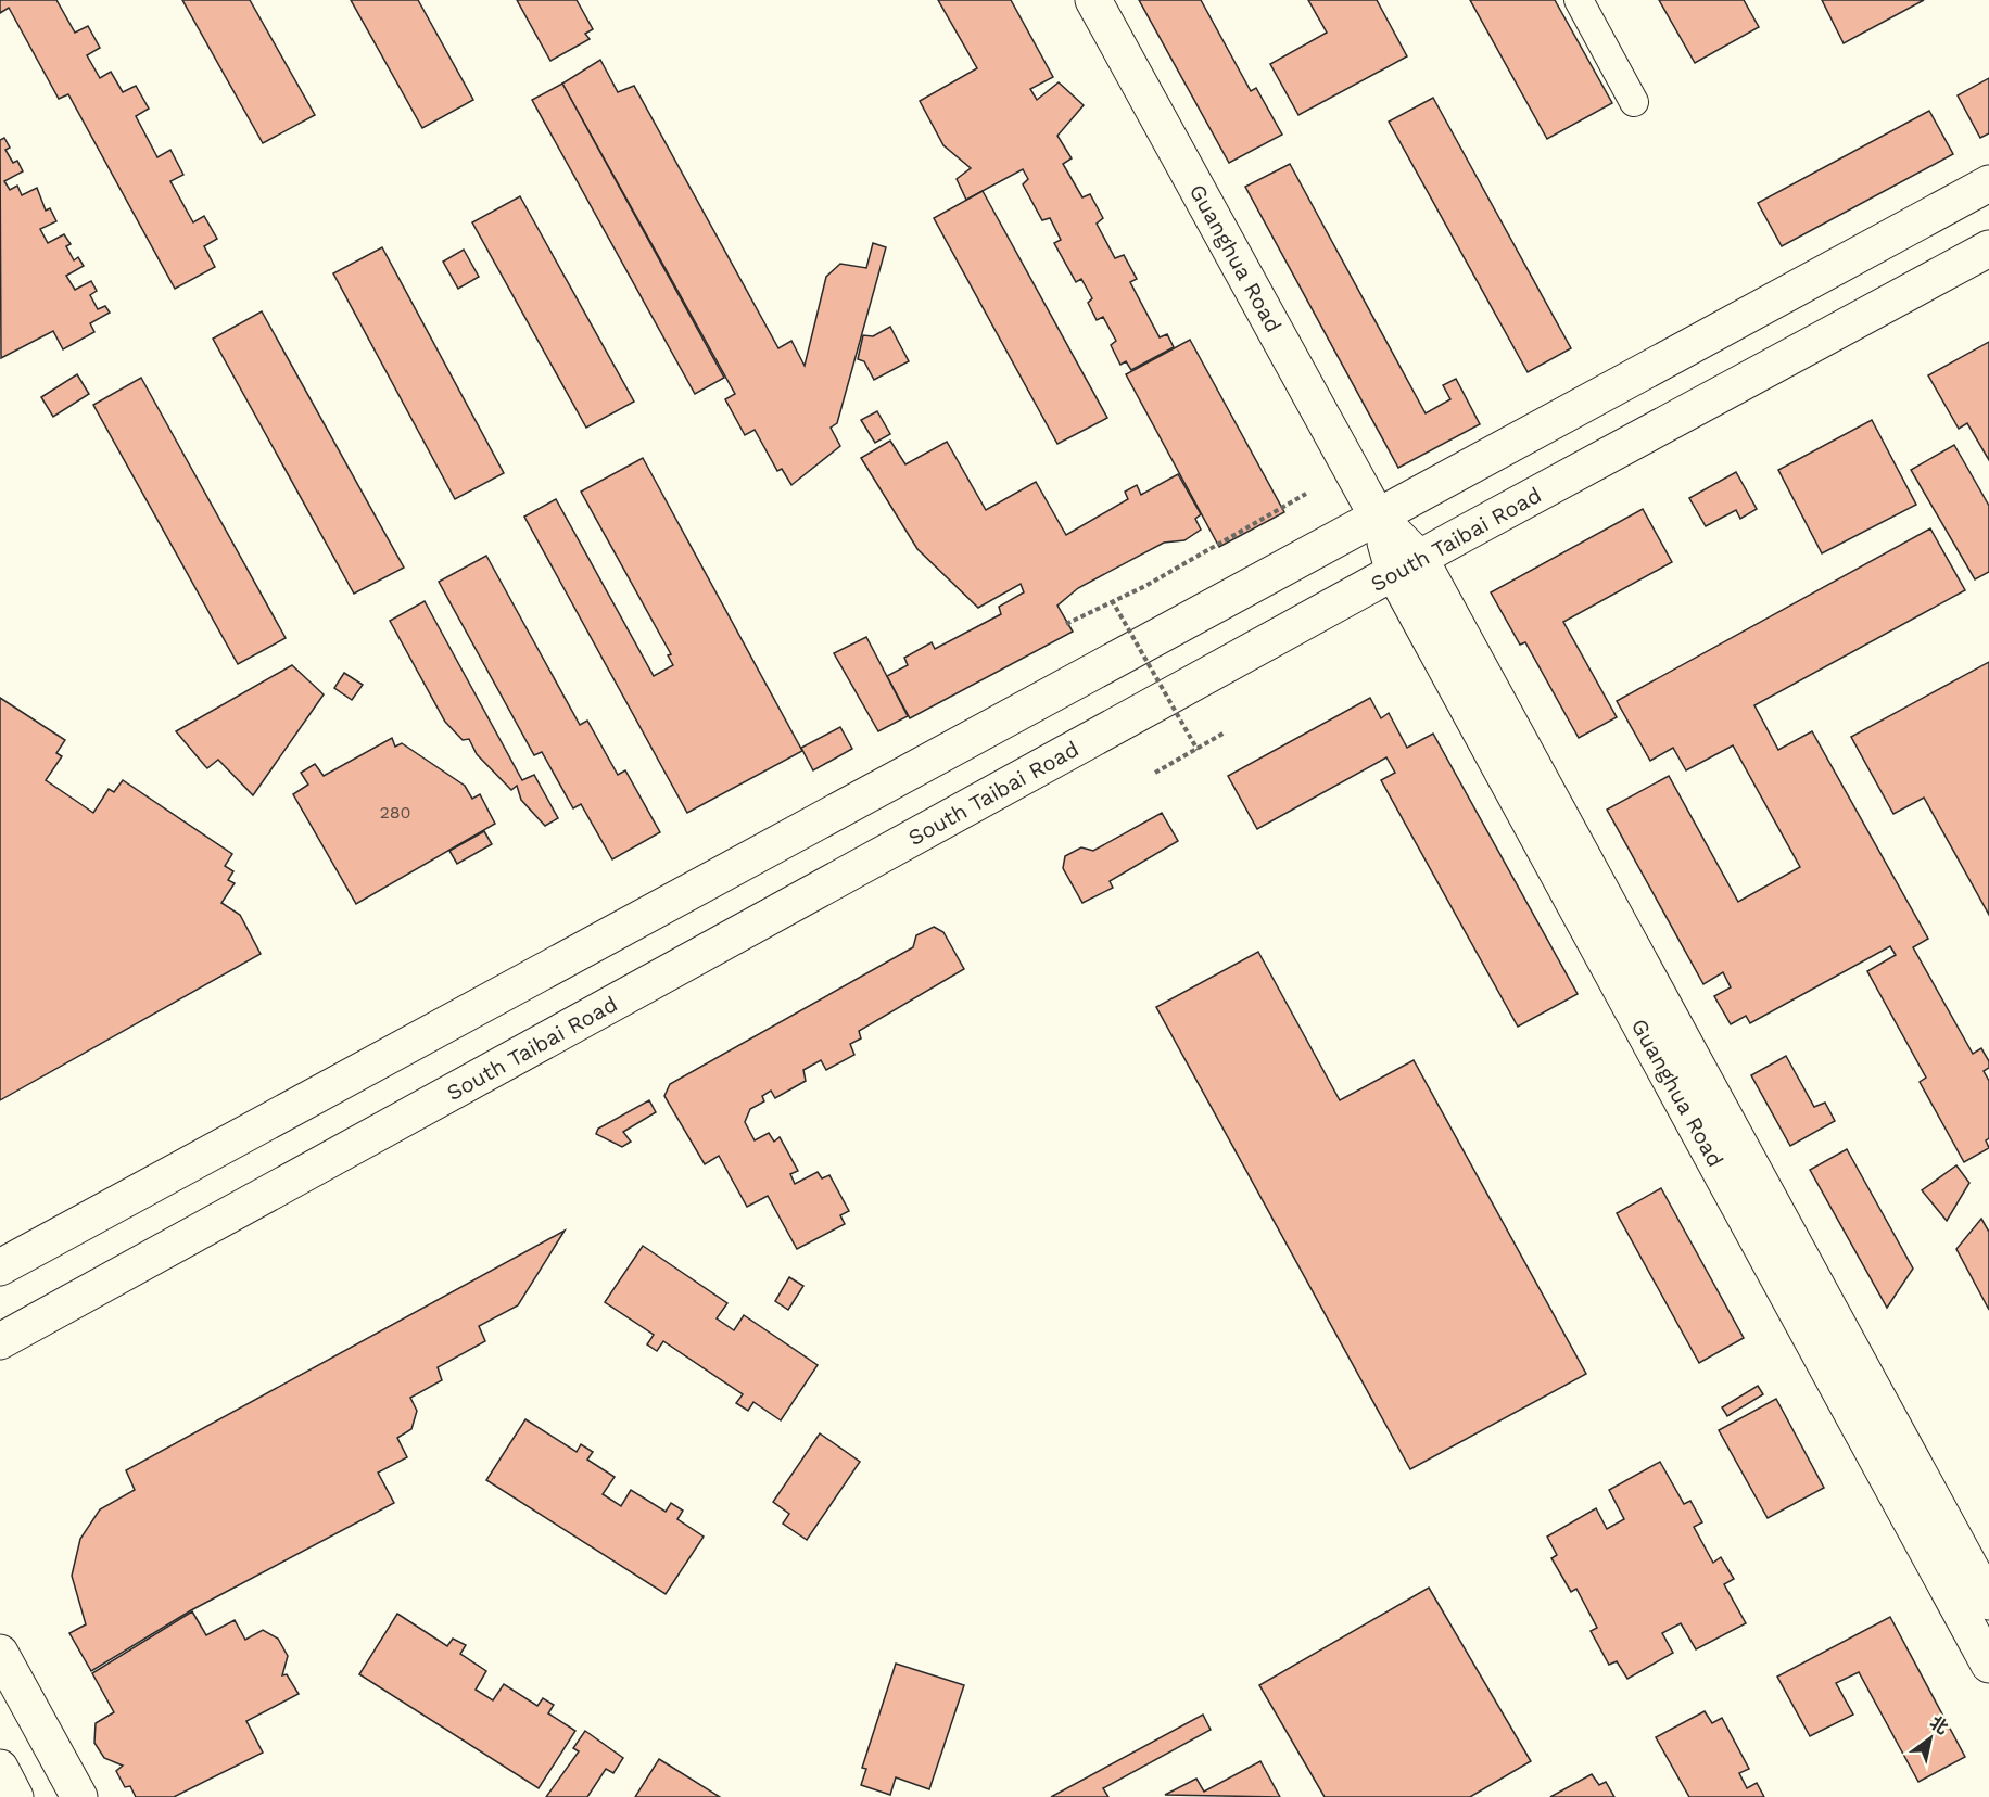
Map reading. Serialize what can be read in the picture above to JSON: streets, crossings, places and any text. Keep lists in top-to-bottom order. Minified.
{"streets":{"main road":["Guanghua Road","South Taibai Road"]},"crossings":[["Guanghua Road","South Taibai Road"]],"house_numbers":["280"],"north":"top right"}
